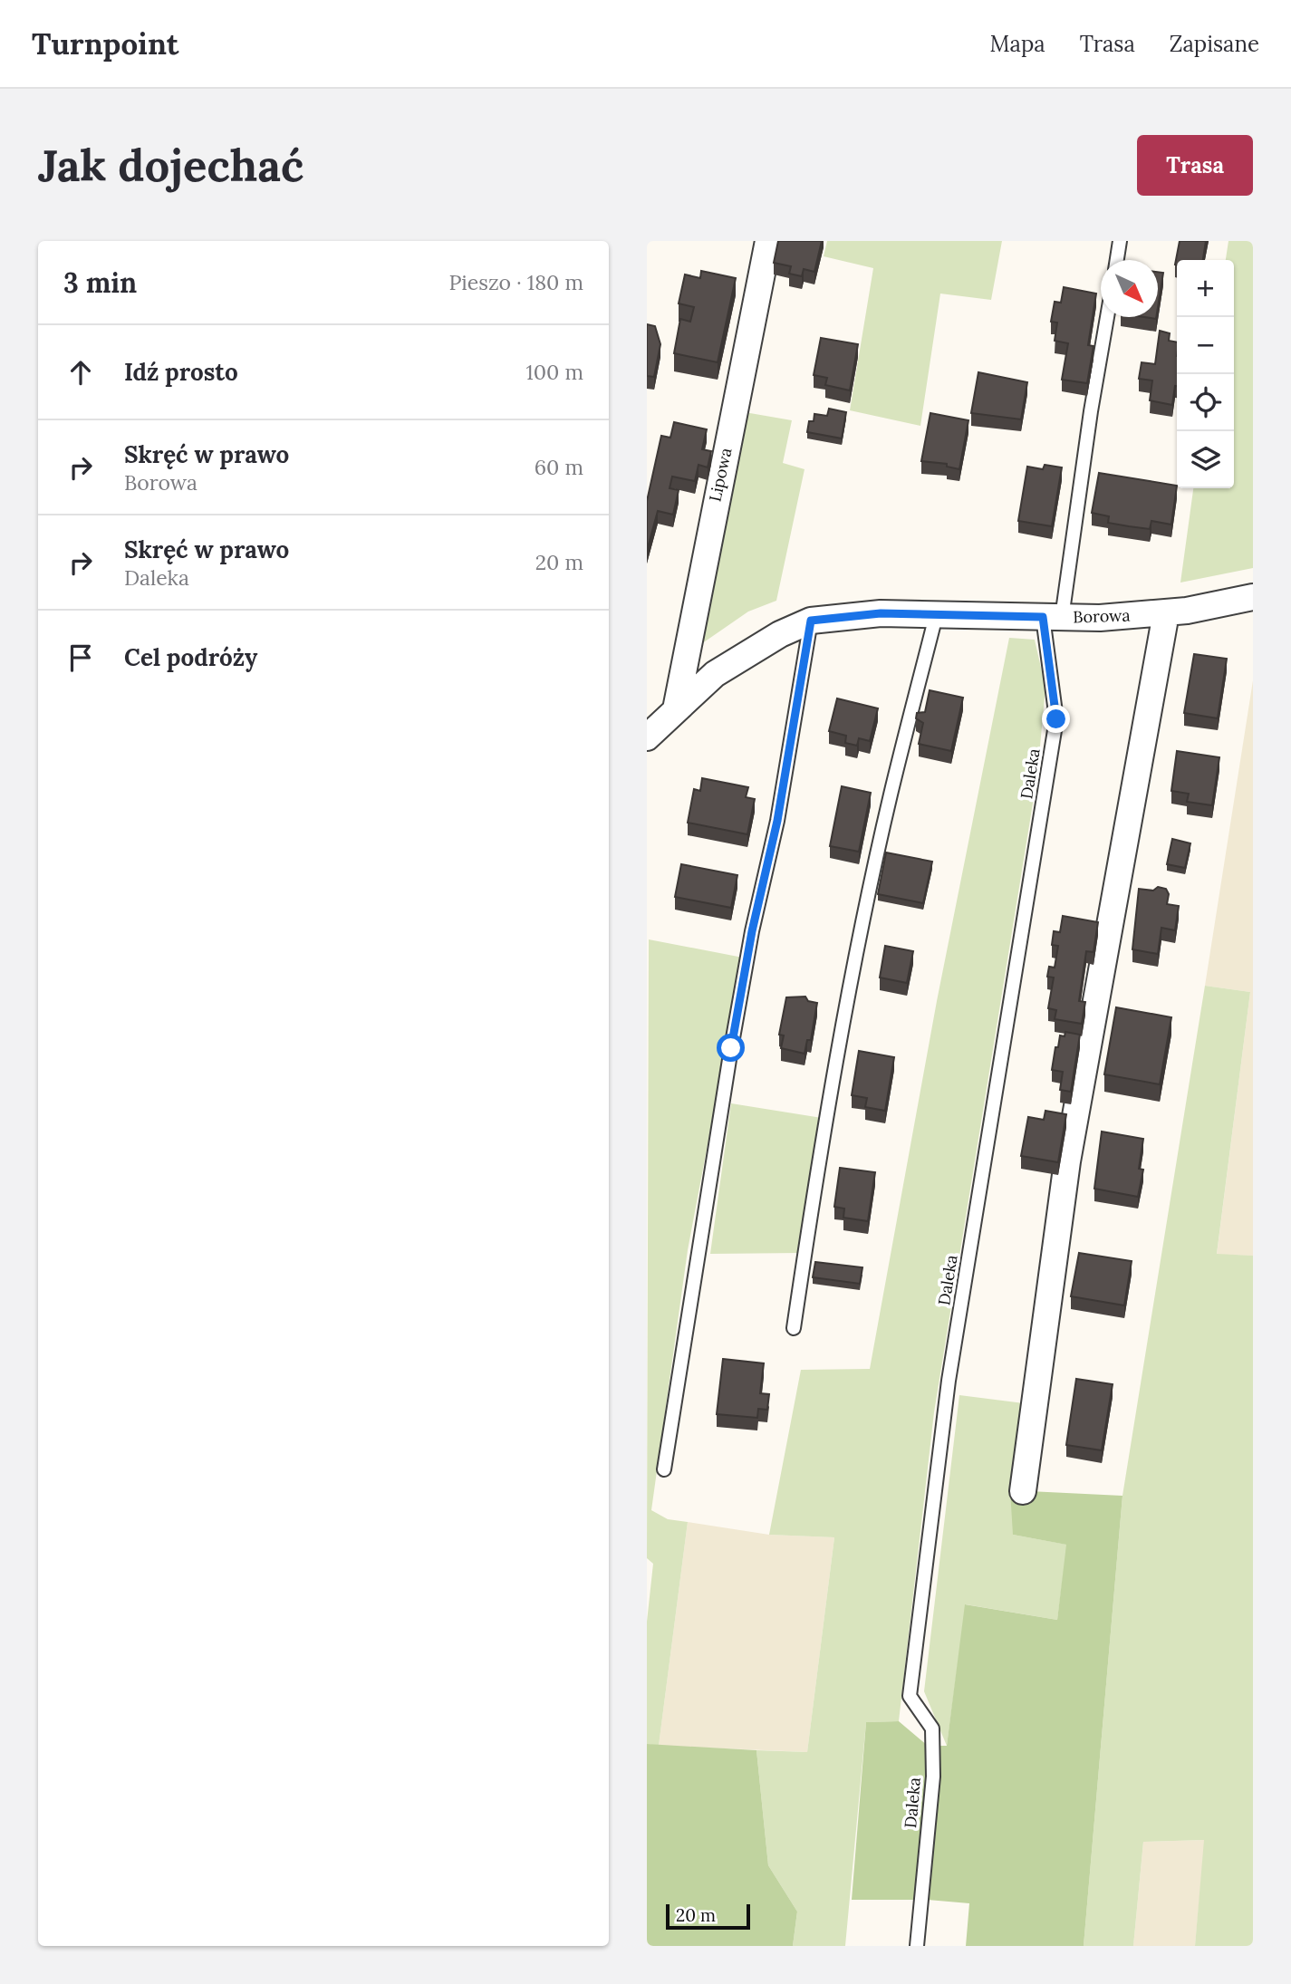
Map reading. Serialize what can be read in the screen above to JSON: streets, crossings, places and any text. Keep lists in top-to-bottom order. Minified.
{"streets":{"street":["Lipowa","Borowa"],"lane":["Daleka"]},"crossings":[["Lipowa","Borowa"],["Borowa","Daleka"]],"scale_bar":"20 m","north":"bottom right","page":{"header":"Turnpoint","nav":["Mapa","Trasa","Zapisane"],"buttons":"Trasa","title":"Jak dojechać","heading":["3 min","Pieszo · 180 m"],"map_buttons":["+","−"],"list":[["Idź prosto","100 m"],["Skręć w prawo","Borowa","60 m"],["Skręć w prawo","Daleka","20 m"],"Cel podróży"],"scale":"20 m"}}
